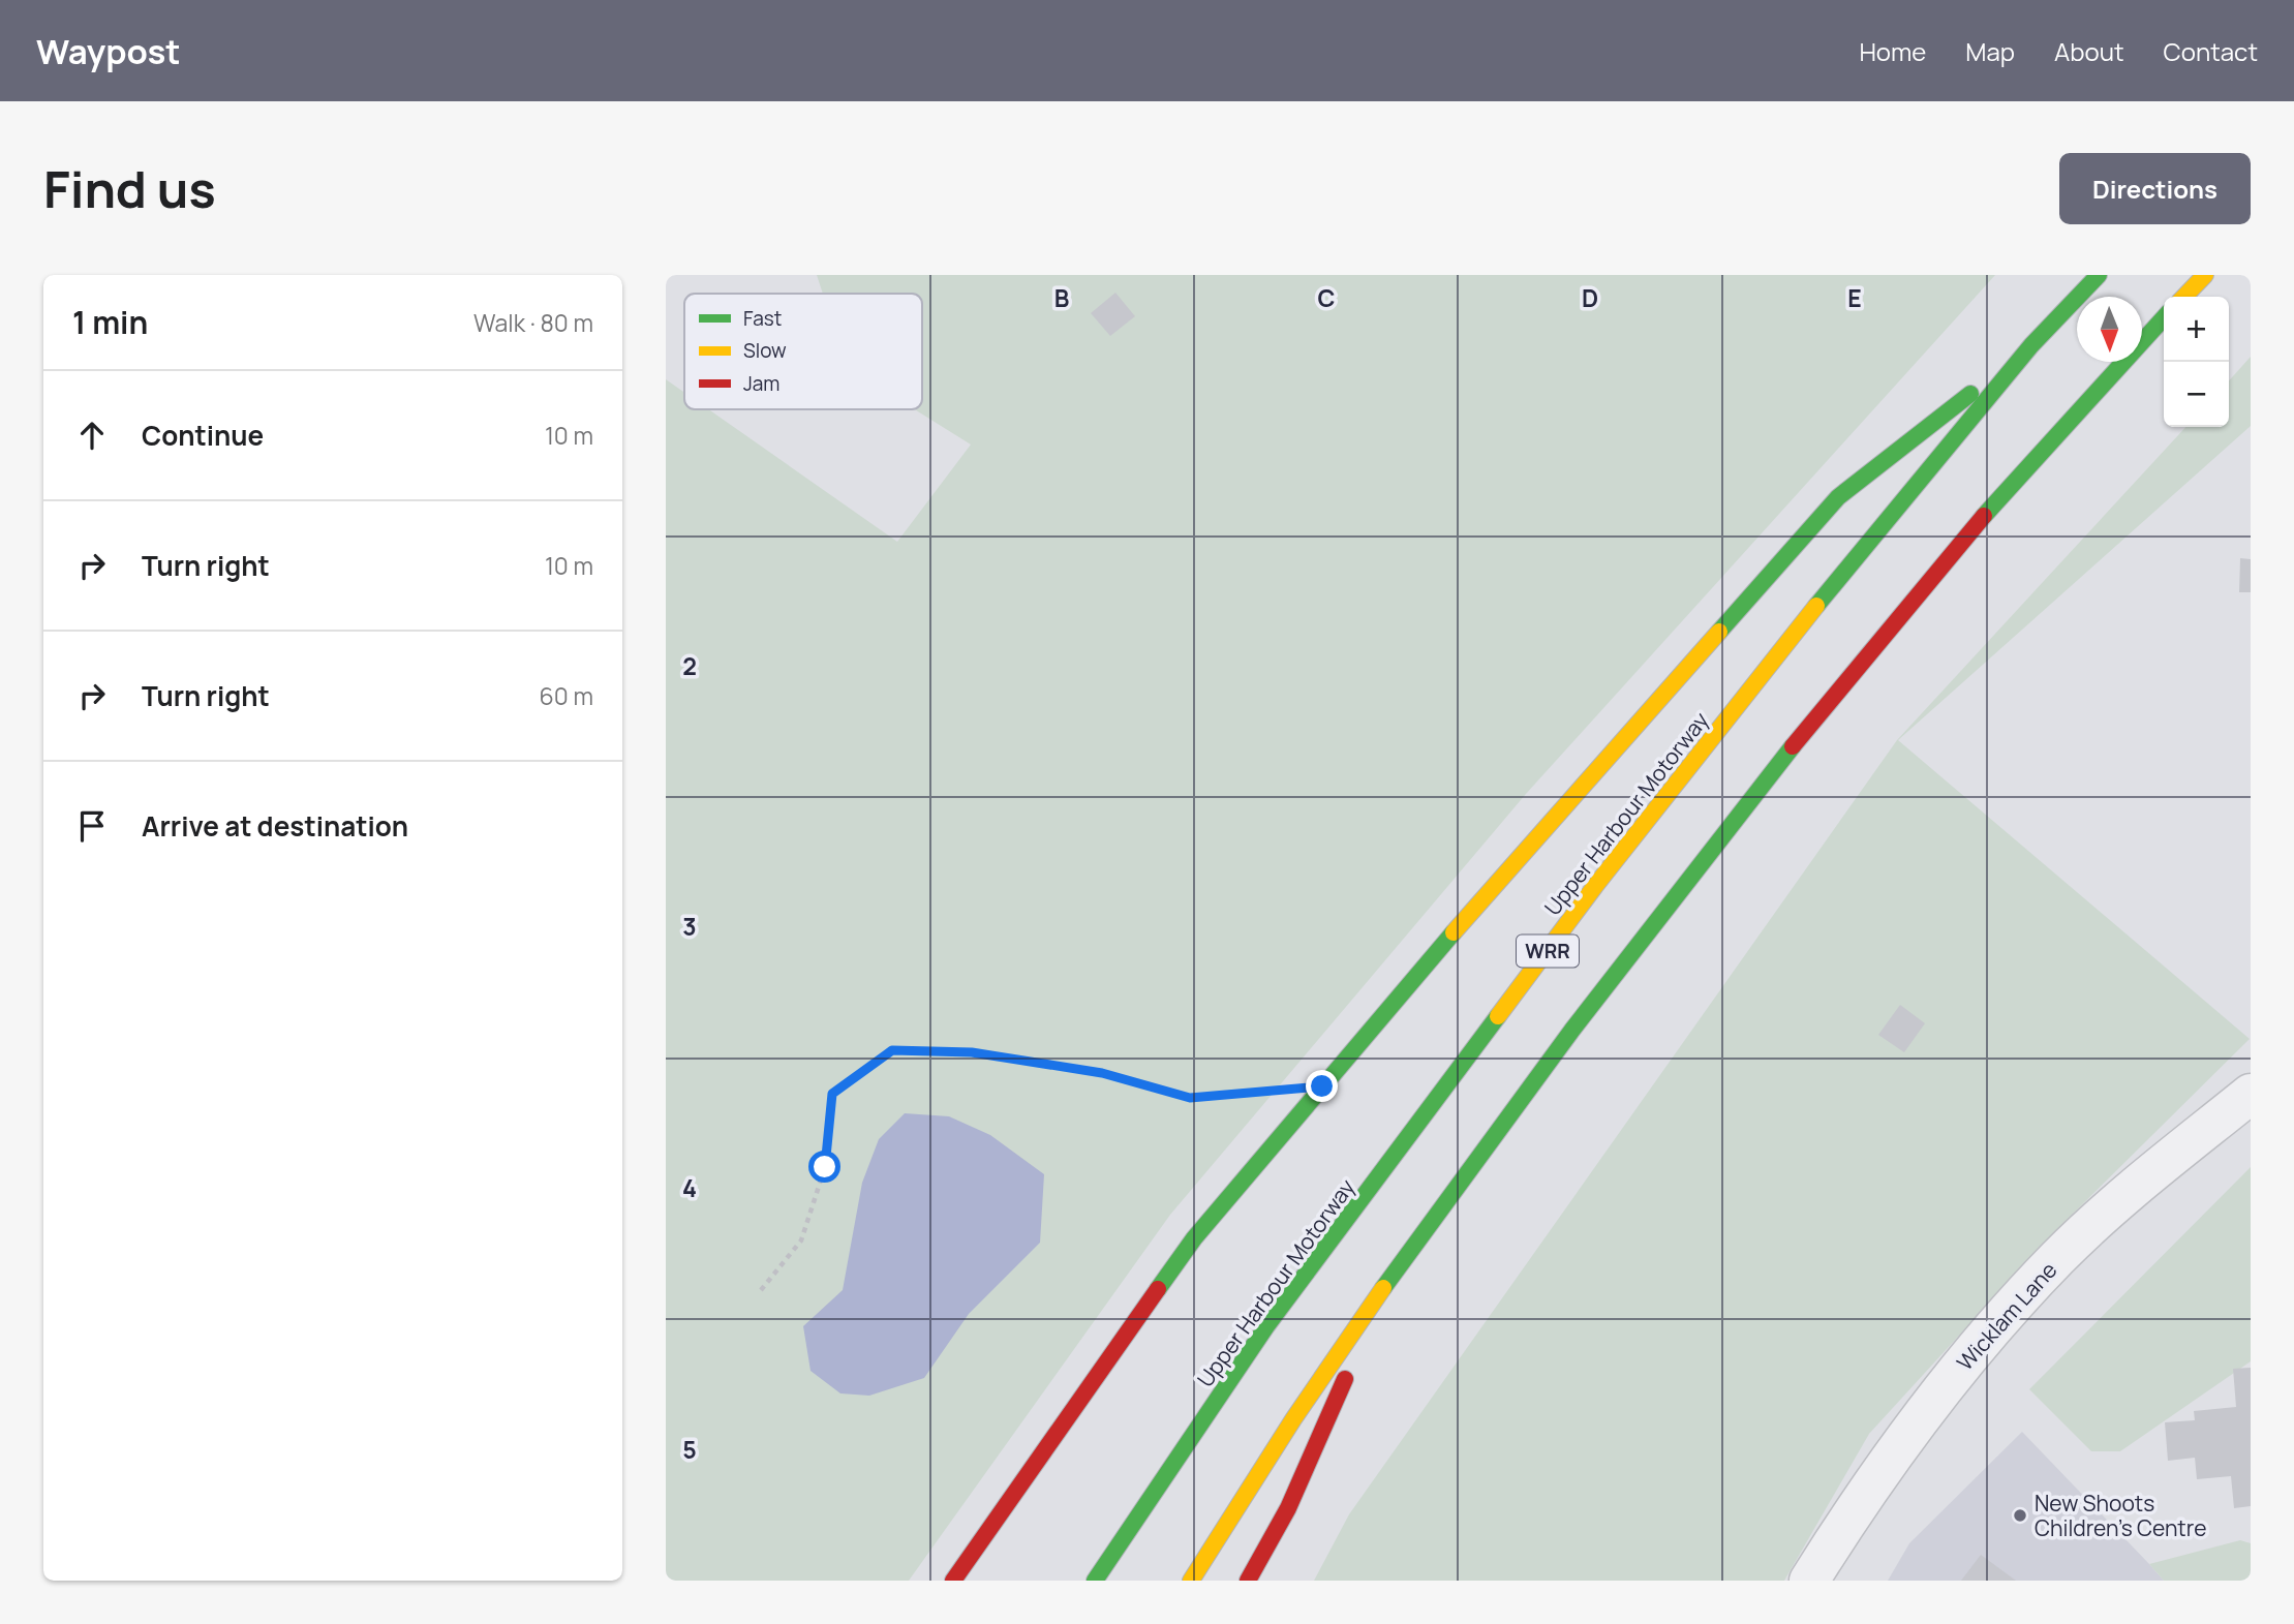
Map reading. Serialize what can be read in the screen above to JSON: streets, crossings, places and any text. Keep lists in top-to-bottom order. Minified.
{"streets":{"highway":["Upper Harbour Motorway","WRR"],"street":["Wicklam Lane"]},"places":["New Shoots Children's Centre"],"legend":["Fast","Slow","Jam"],"north":"bottom","page":{"header":"Waypost","nav":["Home","Map","About","Contact"],"buttons":"Directions","title":"Find us","heading":["1 min","Walk · 80 m"],"map_buttons":["+","−"],"list":[["Continue","10 m"],["Turn right","10 m"],["Turn right","60 m"],"Arrive at destination"]},"grid":{"columns":["B","C","D","E"],"rows":["2","3","4","5"]}}
